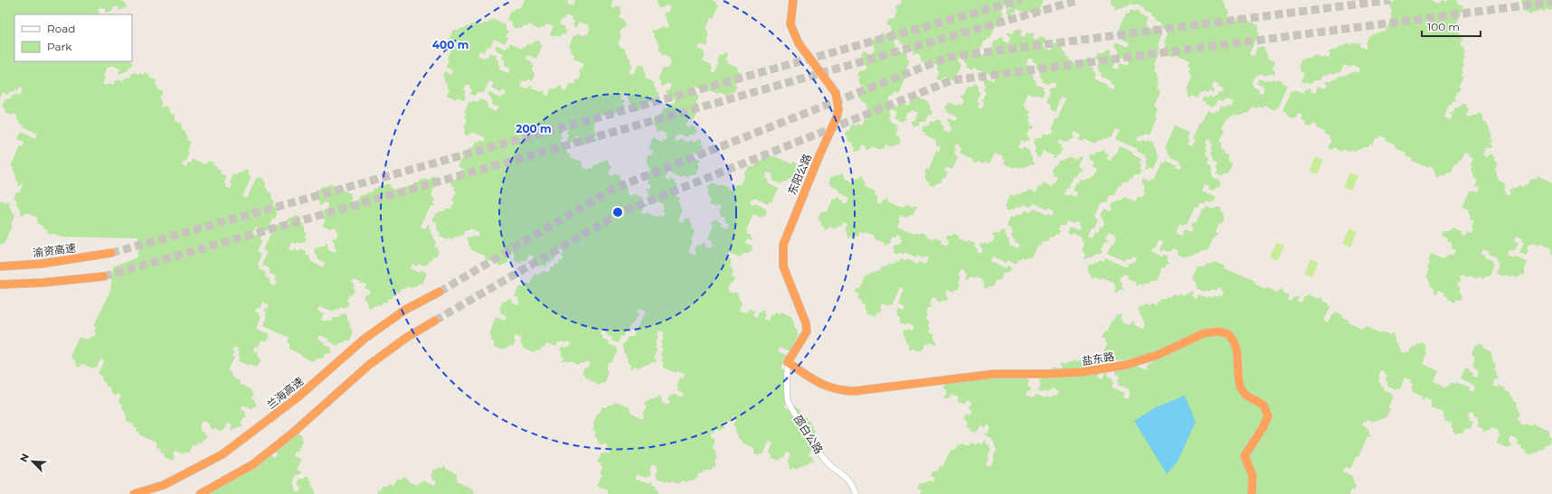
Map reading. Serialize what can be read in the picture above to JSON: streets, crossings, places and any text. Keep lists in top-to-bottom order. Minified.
{"streets":{"highway":["东阳公路","渝资高速","盐东路","兰海高速"],"street":["邵白公路"]},"crossings":[["东阳公路","盐东路"],["东阳公路","邵白公路"],["盐东路","邵白公路"]],"legend":["Road","Park"],"scale_bar":"100 m","north":"top left","rings":["400 m","200 m"]}
